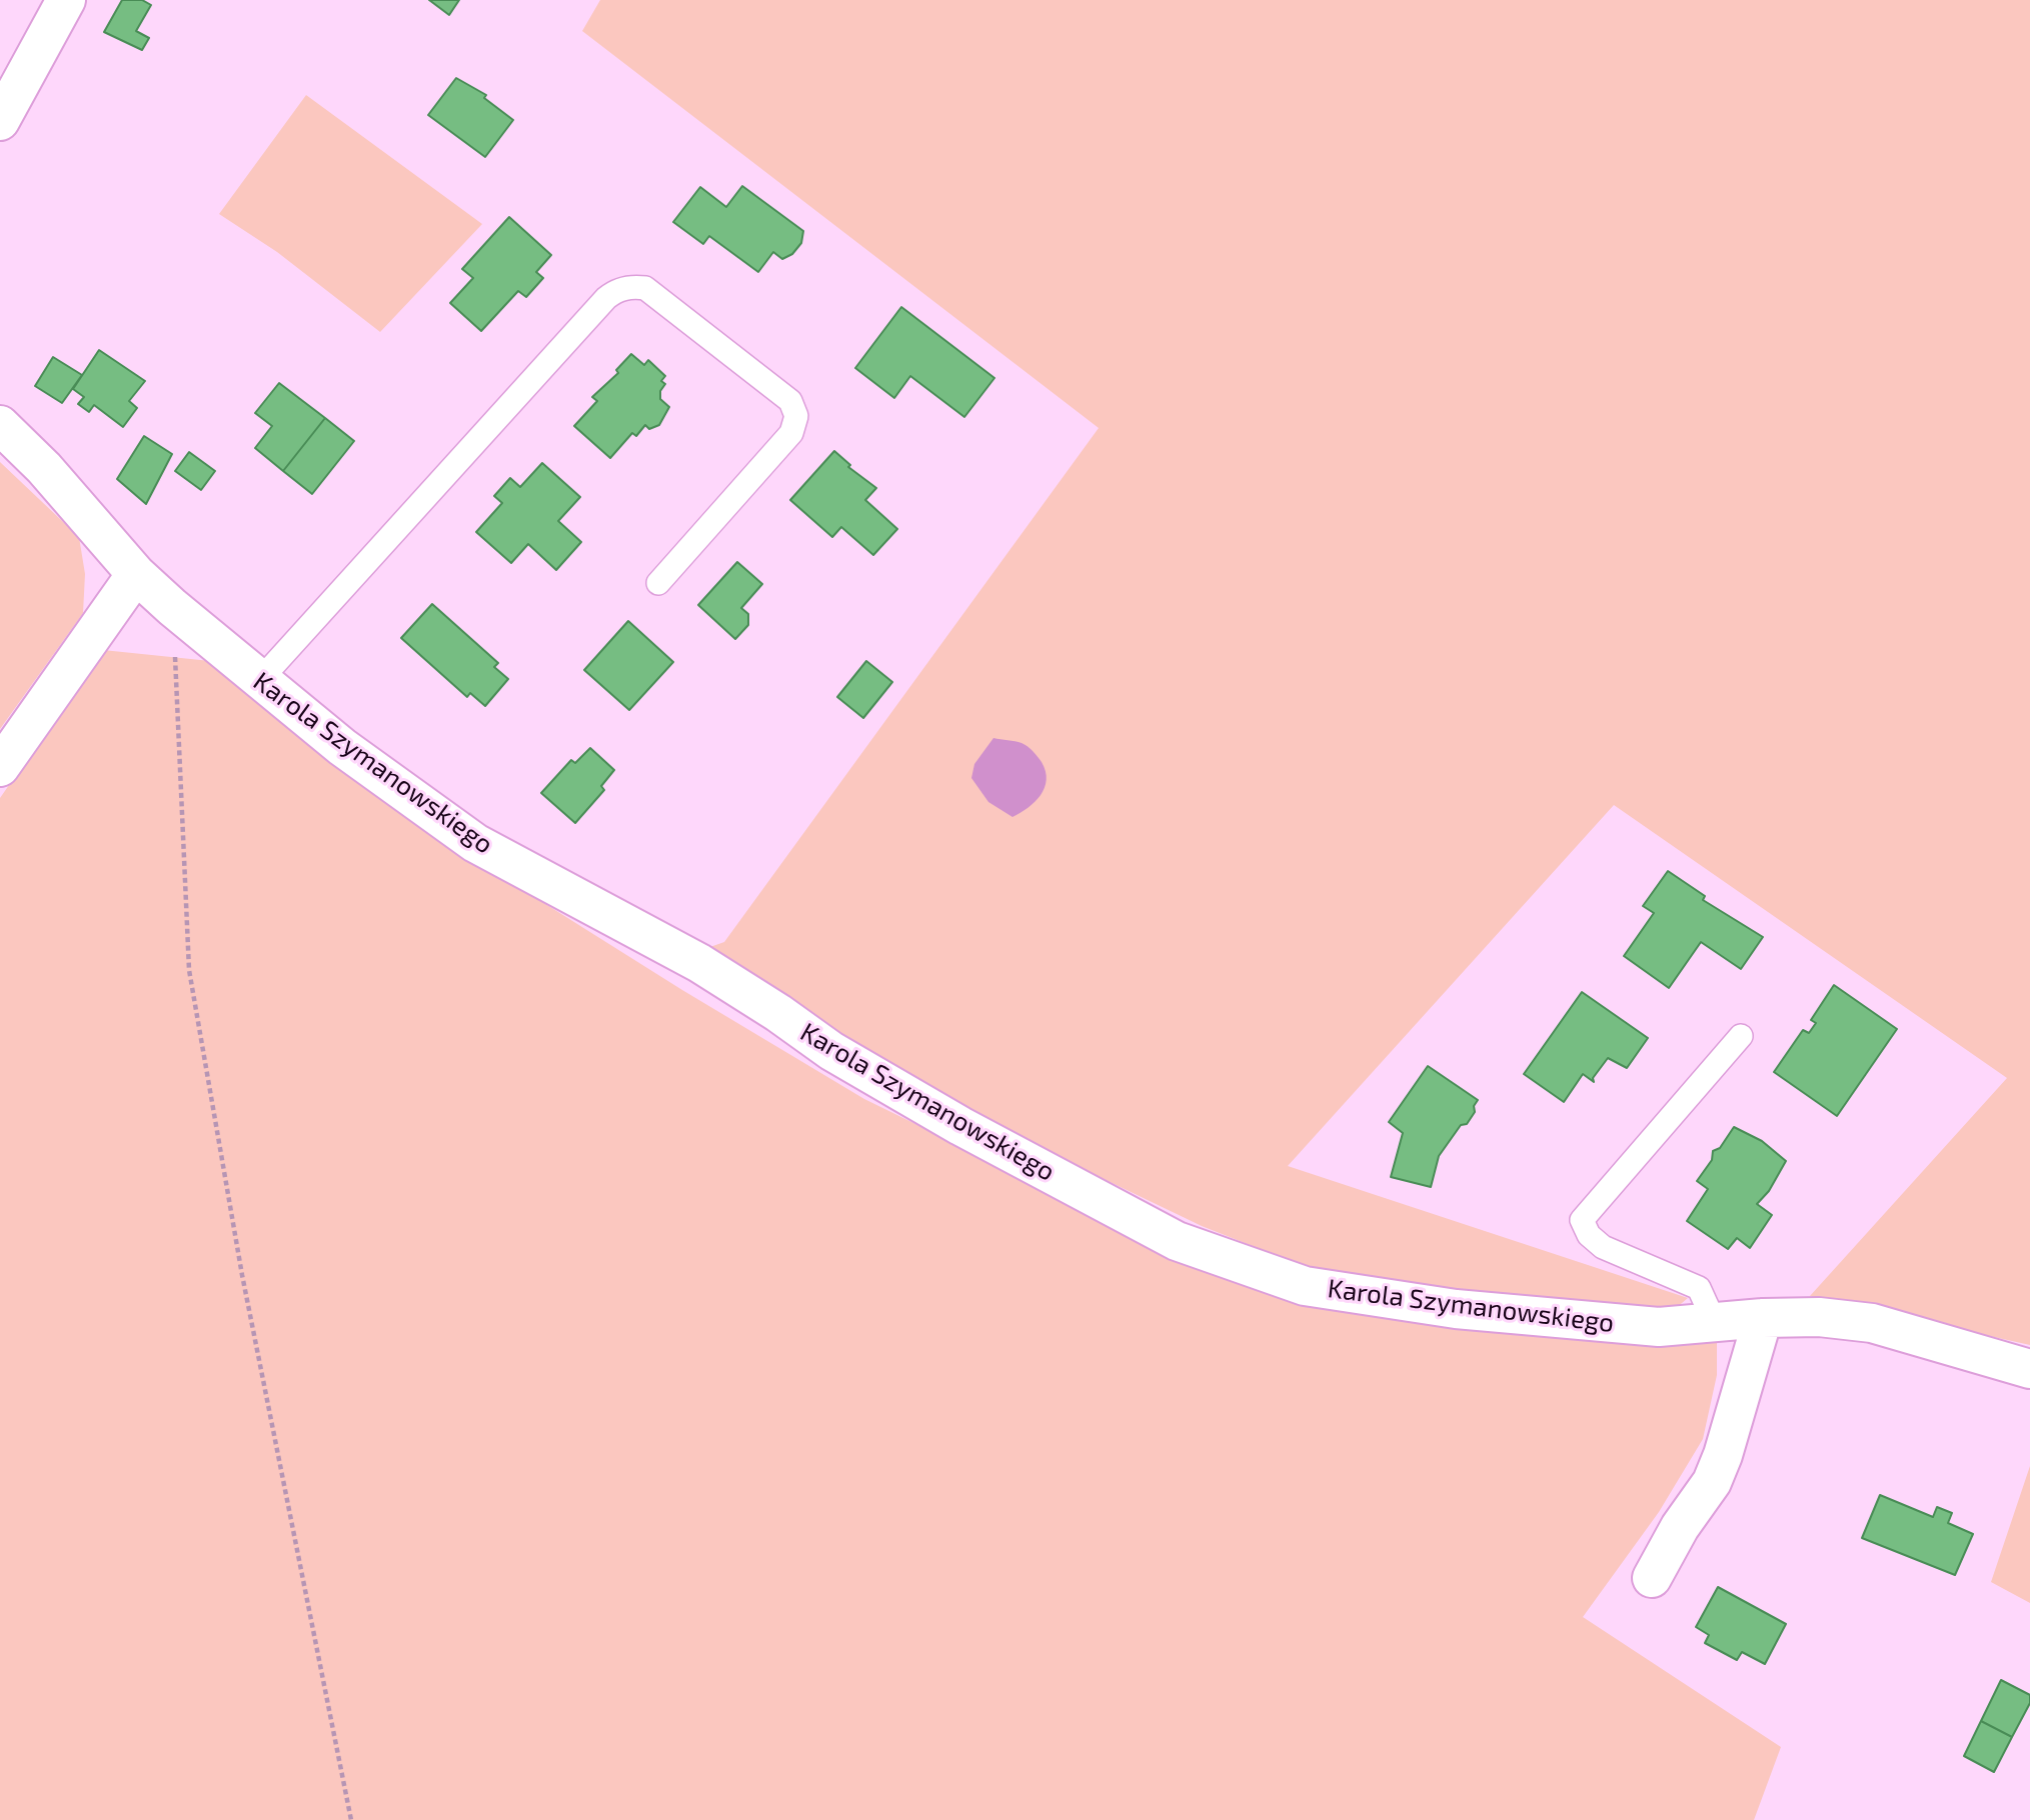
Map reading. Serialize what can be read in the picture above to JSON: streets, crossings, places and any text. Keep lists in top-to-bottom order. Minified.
{"streets":{"street":["Karola Szymanowskiego"]}}
